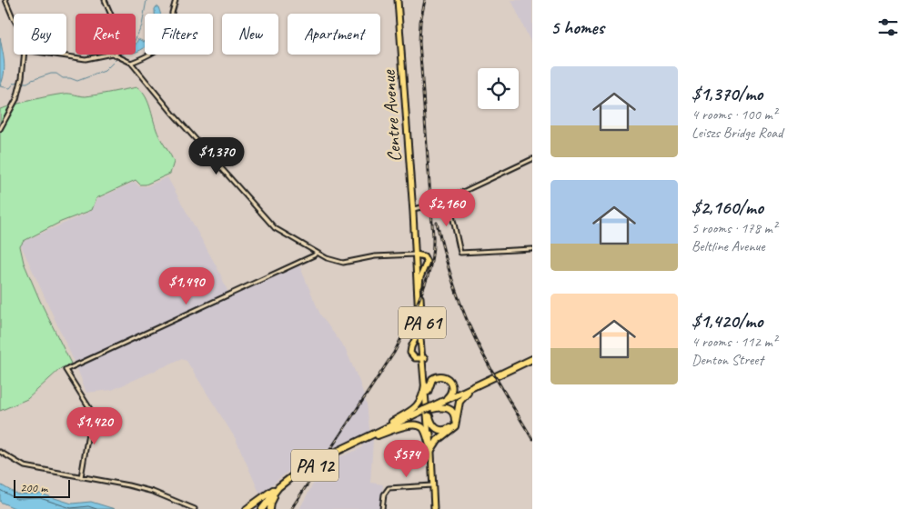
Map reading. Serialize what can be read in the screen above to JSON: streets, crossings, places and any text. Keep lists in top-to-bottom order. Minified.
{"streets":{"highway":["PA 12"],"main road":["Centre Avenue","PA 61"]},"crossings":[["Centre Avenue","PA 12"]],"scale_bar":"200 m","page":{"heading":"5 homes","chip":["Buy","Rent","Filters","New","Apartment"],"list":[{"name":"$1,370/mo","note":"4 rooms · 100 m² · Leiszs Bridge Road"},{"name":"$2,160/mo","note":"5 rooms · 178 m² · Beltline Avenue"},{"name":"$1,420/mo","note":"4 rooms · 112 m² · Denton Street"}],"price":["$1,370","$2,160","$1,490","$1,420","$574"],"scale":"200 m"}}
